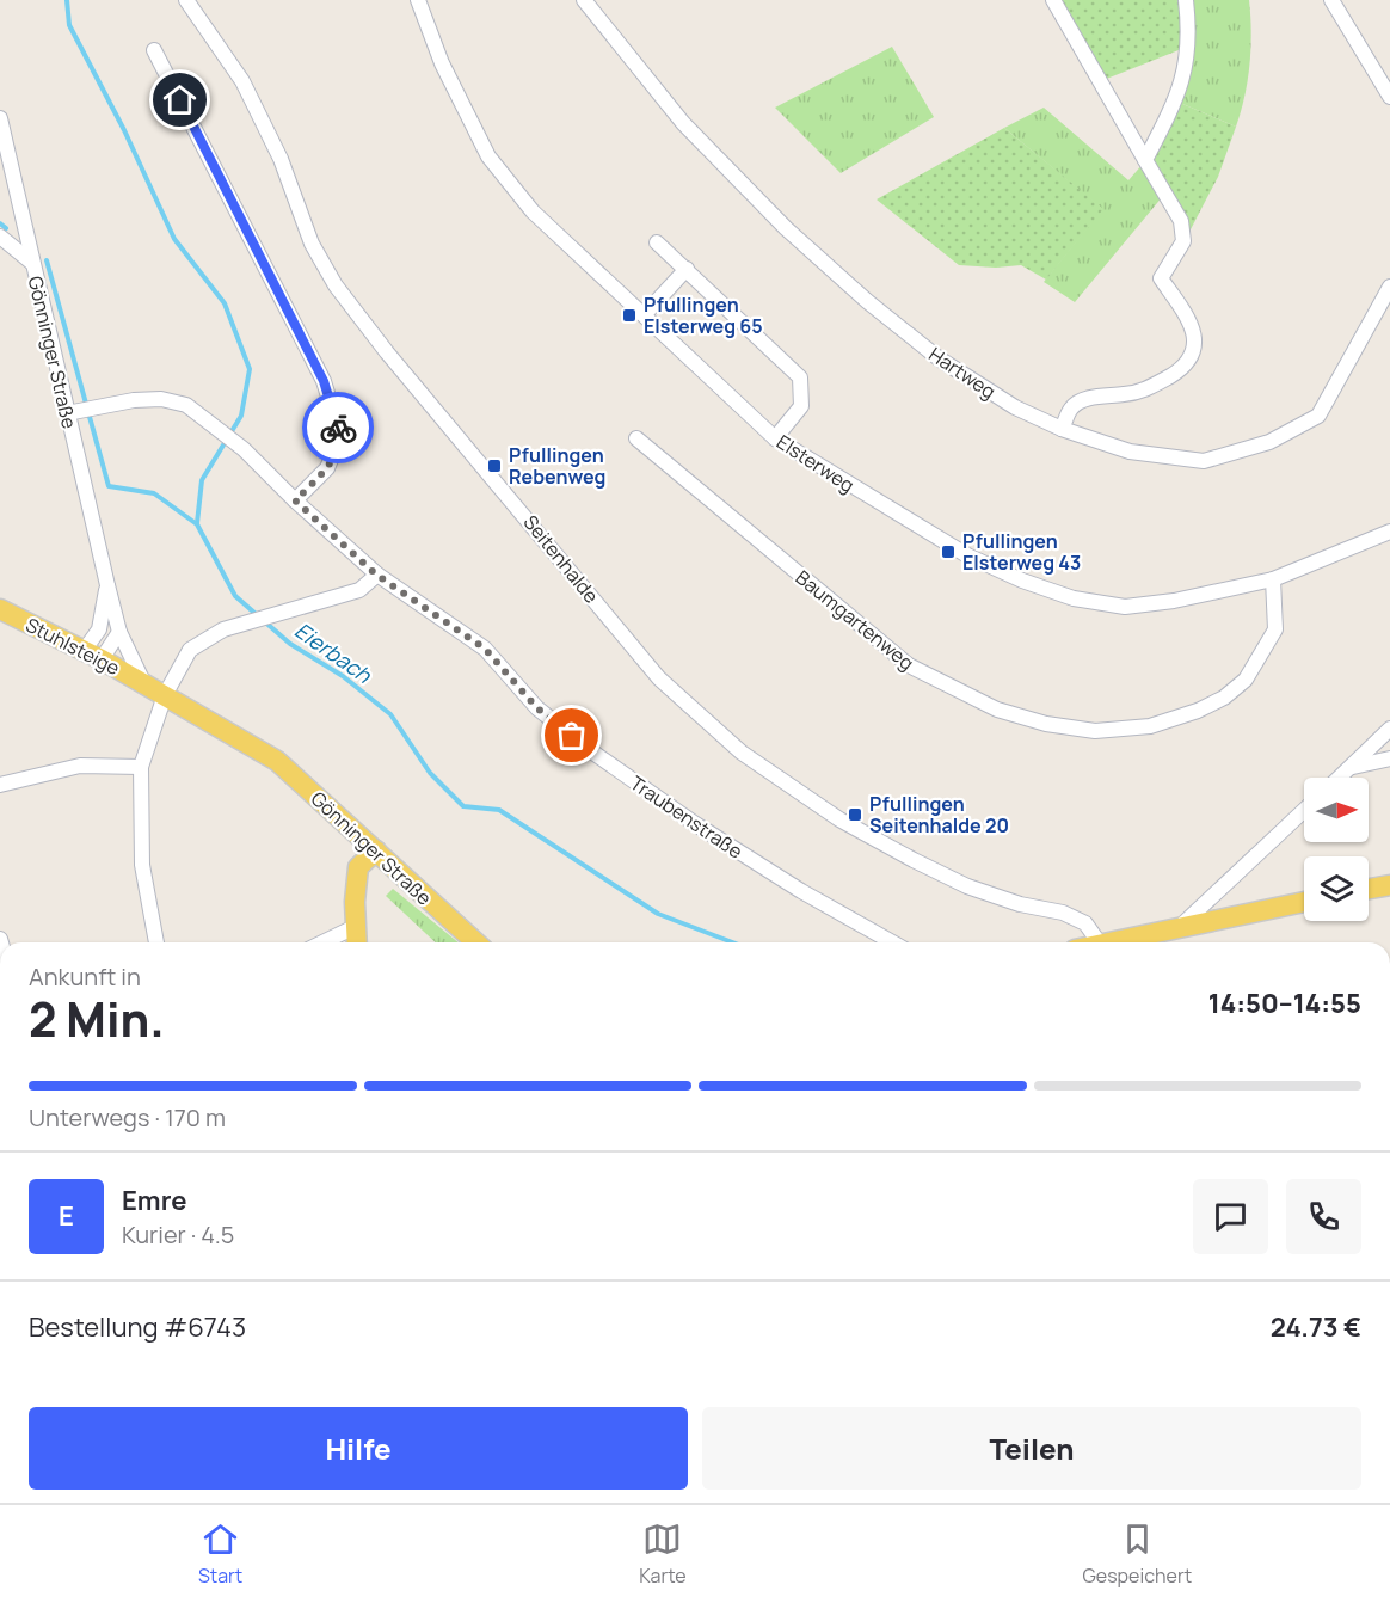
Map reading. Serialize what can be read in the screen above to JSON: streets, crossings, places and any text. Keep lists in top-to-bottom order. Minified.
{"streets":{"main road":["Gönninger Straße","Stuhlsteige"],"street":["Hartweg","Elsterweg","Seitenhalde","Baumgartenweg","Traubenstraße"]},"crossings":[["Gönninger Straße","Stuhlsteige"],["Gönninger Straße","Traubenstraße"],["Elsterweg","Baumgartenweg"]],"water":["Eierbach"],"places":{"transit":["Pfullingen Elsterweg 65","Pfullingen Rebenweg","Pfullingen Elsterweg 43","Pfullingen Seitenhalde 20"]},"north":"right","page":{"heading":["2 Min.","Ankunft in","14:50–14:55"],"panel":["Emre","Kurier · 4.5","Bestellung #6743","24.73 €"],"bar":"Unterwegs · 170 m","round":"E","buttons":["Hilfe","Teilen"],"tabs":["Start","Karte","Gespeichert"]}}
